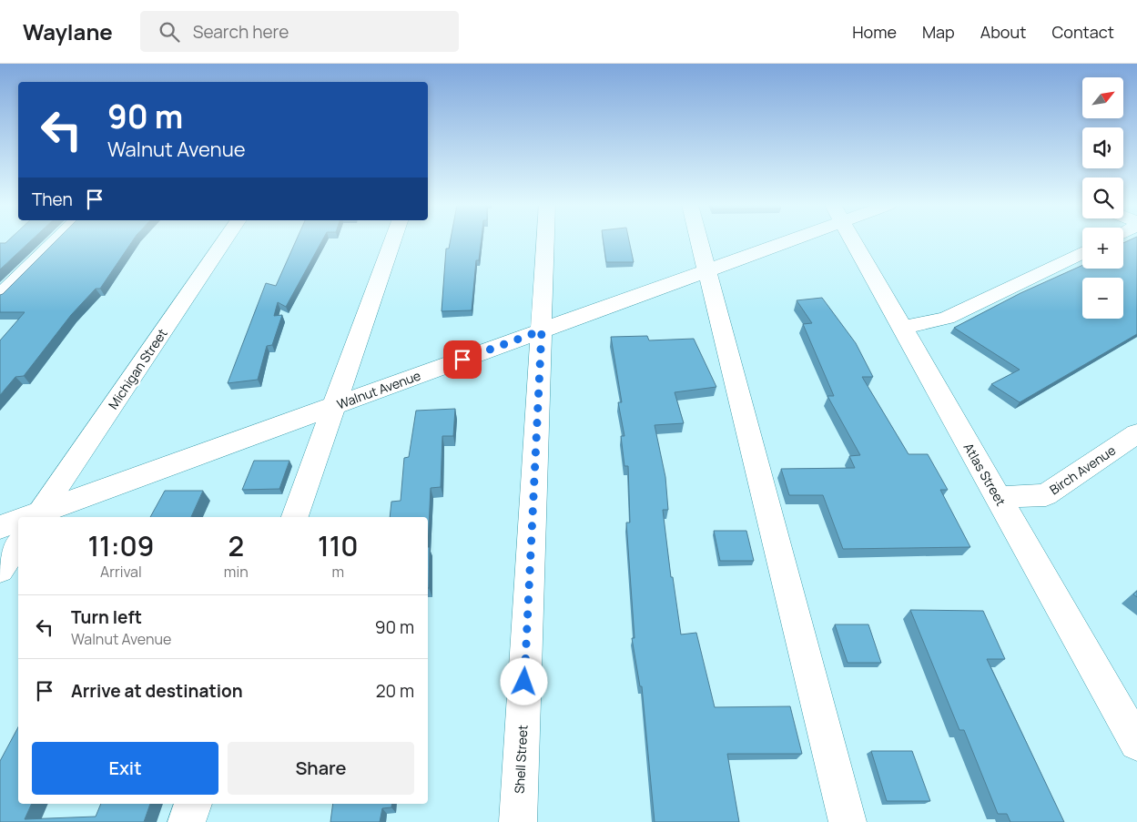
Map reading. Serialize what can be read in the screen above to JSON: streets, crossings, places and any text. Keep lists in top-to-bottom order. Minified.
{"streets":{"street":["Michigan Street","Walnut Avenue","Birch Avenue","Atlas Street","Shell Street"]},"crossings":[["Walnut Avenue","Shell Street"],["Birch Avenue","Atlas Street"]],"north":"top right","page":{"header":"Waylane","search":"Search here","nav":["Home","Map","About","Contact"],"map_buttons":["+","−"],"turn":["90 m","Walnut Avenue"],"then":"Then","eta":["11:09","Arrival","2","min","110","m"],"list":[{"name":"Turn left","note":"Walnut Avenue","value":"90 m"},{"name":"Arrive at destination","value":"20 m"}],"buttons":["Exit","Share"]}}
